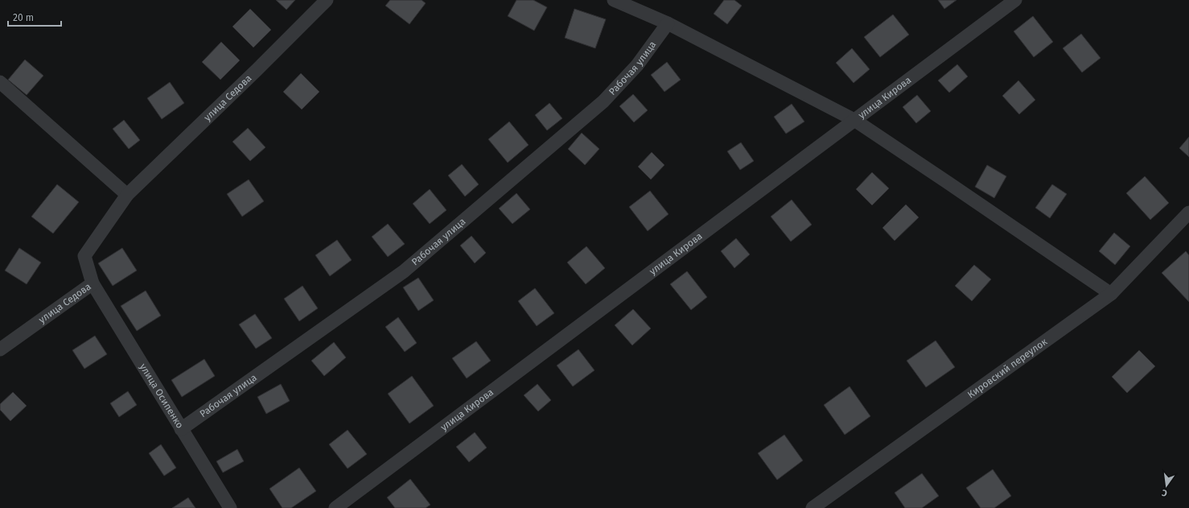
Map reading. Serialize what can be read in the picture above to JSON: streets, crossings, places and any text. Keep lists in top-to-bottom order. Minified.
{"streets":{"street":["Рабочая улица","улица Кирова","улица Седова","Кировский переулок","улица Осипенко"]},"crossings":[["Рабочая улица","улица Осипенко"],["улица Седова","улица Осипенко"]],"scale_bar":"20 m","north":"bottom"}
